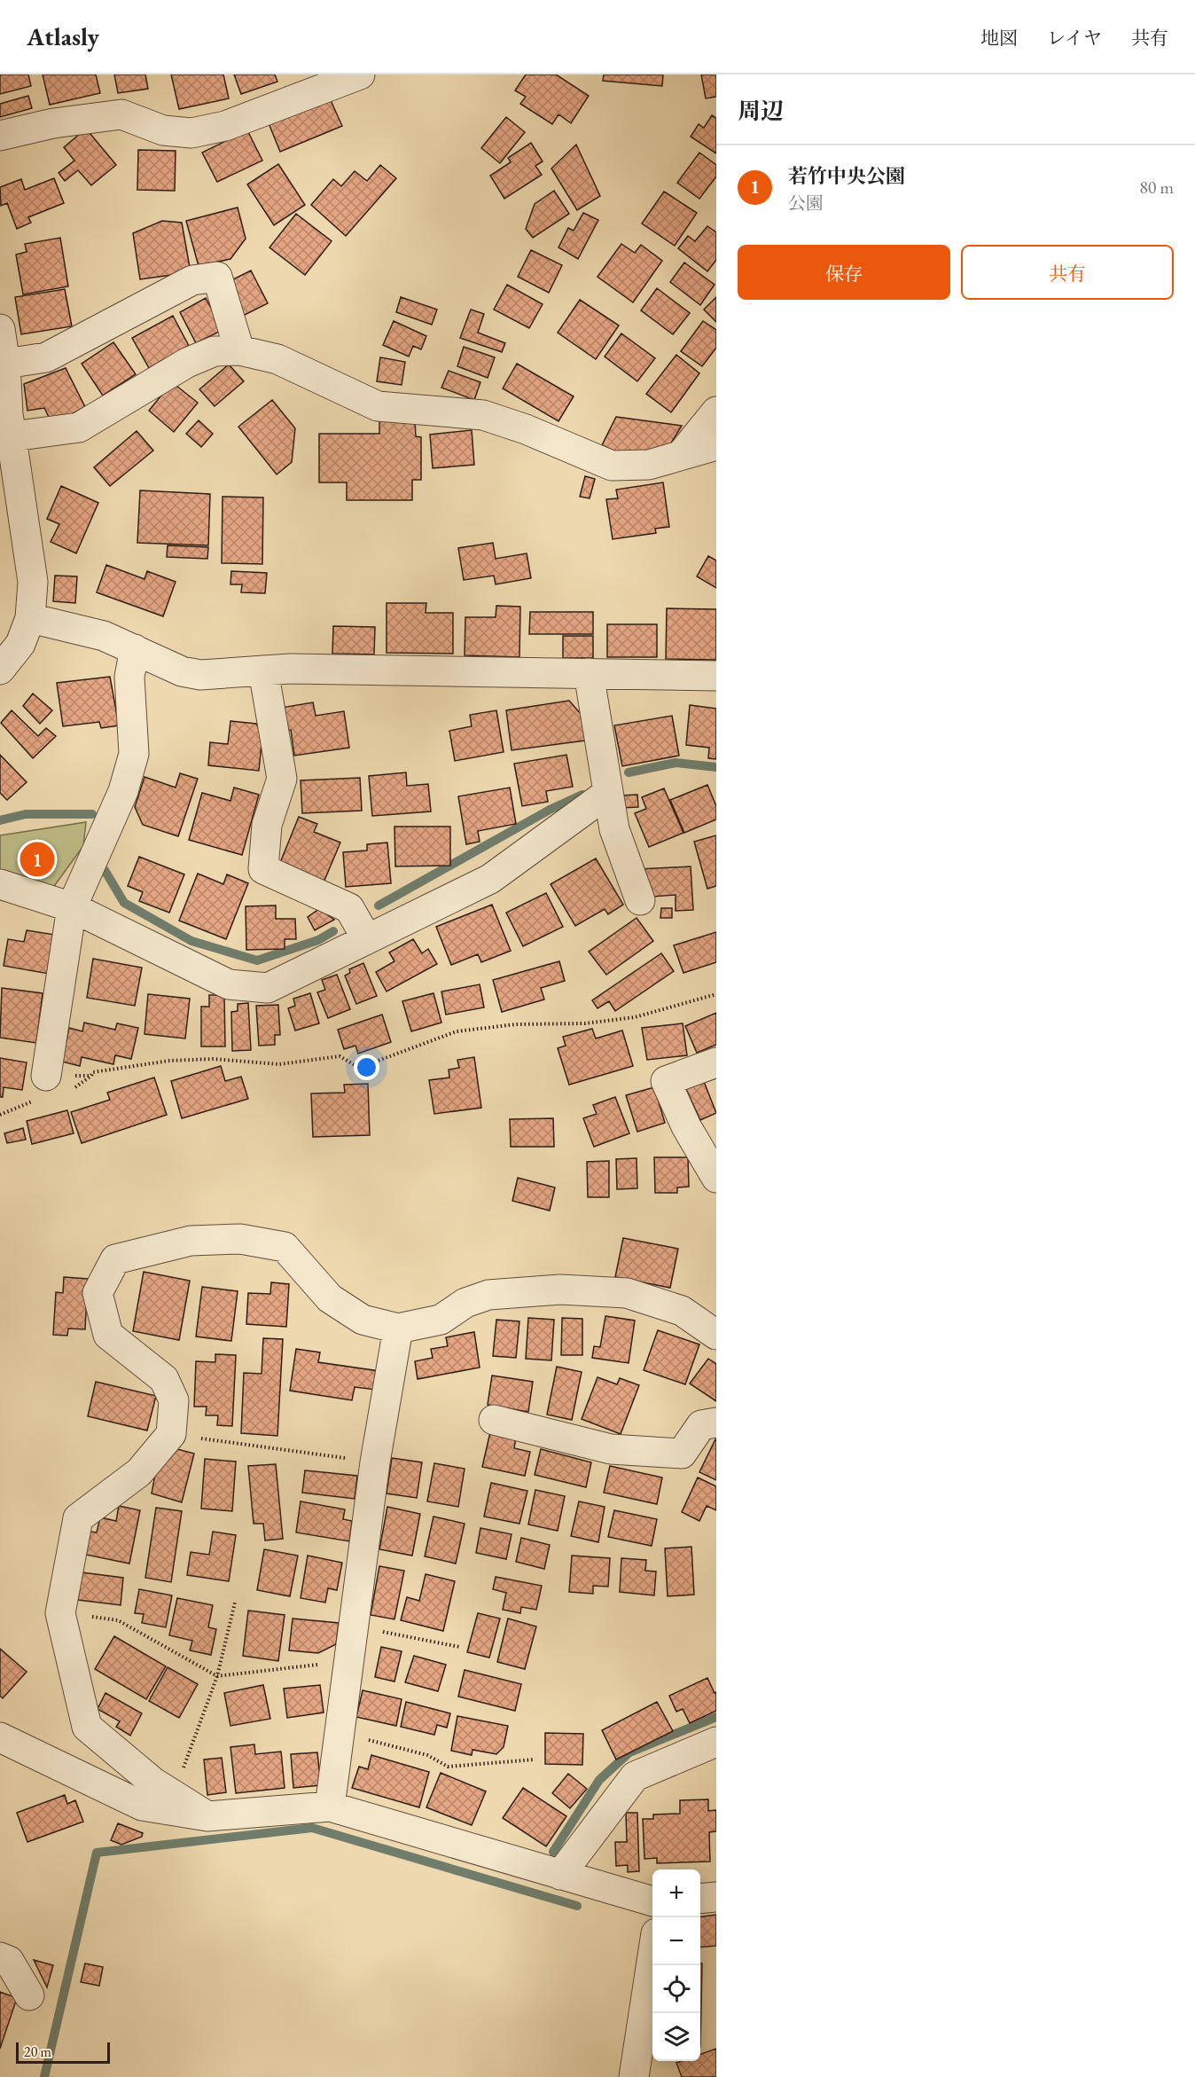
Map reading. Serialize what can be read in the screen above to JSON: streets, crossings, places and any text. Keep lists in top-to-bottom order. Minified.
{"scale_bar":"20 m","page":{"header":"Atlasly","nav":["地図","レイヤ","共有"],"heading":"周辺","list":[{"mark":"1","name":"若竹中央公園","note":"公園","value":"80 m"}],"buttons":["保存","共有"],"pins":"1","map_buttons":["+","−"],"scale":"20 m"}}
